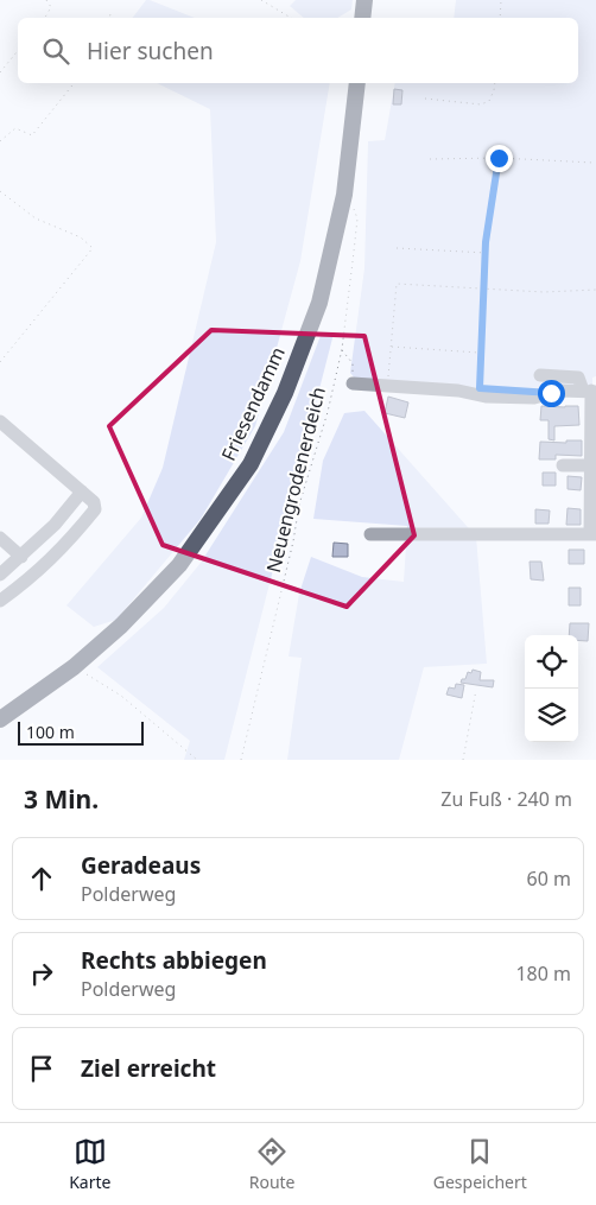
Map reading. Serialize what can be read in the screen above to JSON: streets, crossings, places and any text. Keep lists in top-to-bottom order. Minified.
{"streets":{"main road":["Friesendamm"],"path":["Neuengrodenerdeich"]},"scale_bar":"100 m","page":{"search":"Hier suchen","scale":"100 m","heading":["3 Min.","Zu Fuß · 240 m"],"list":[["Geradeaus","Polderweg","60 m"],["Rechts abbiegen","Polderweg","180 m"],"Ziel erreicht"],"nav":["Karte","Route","Gespeichert"]}}
